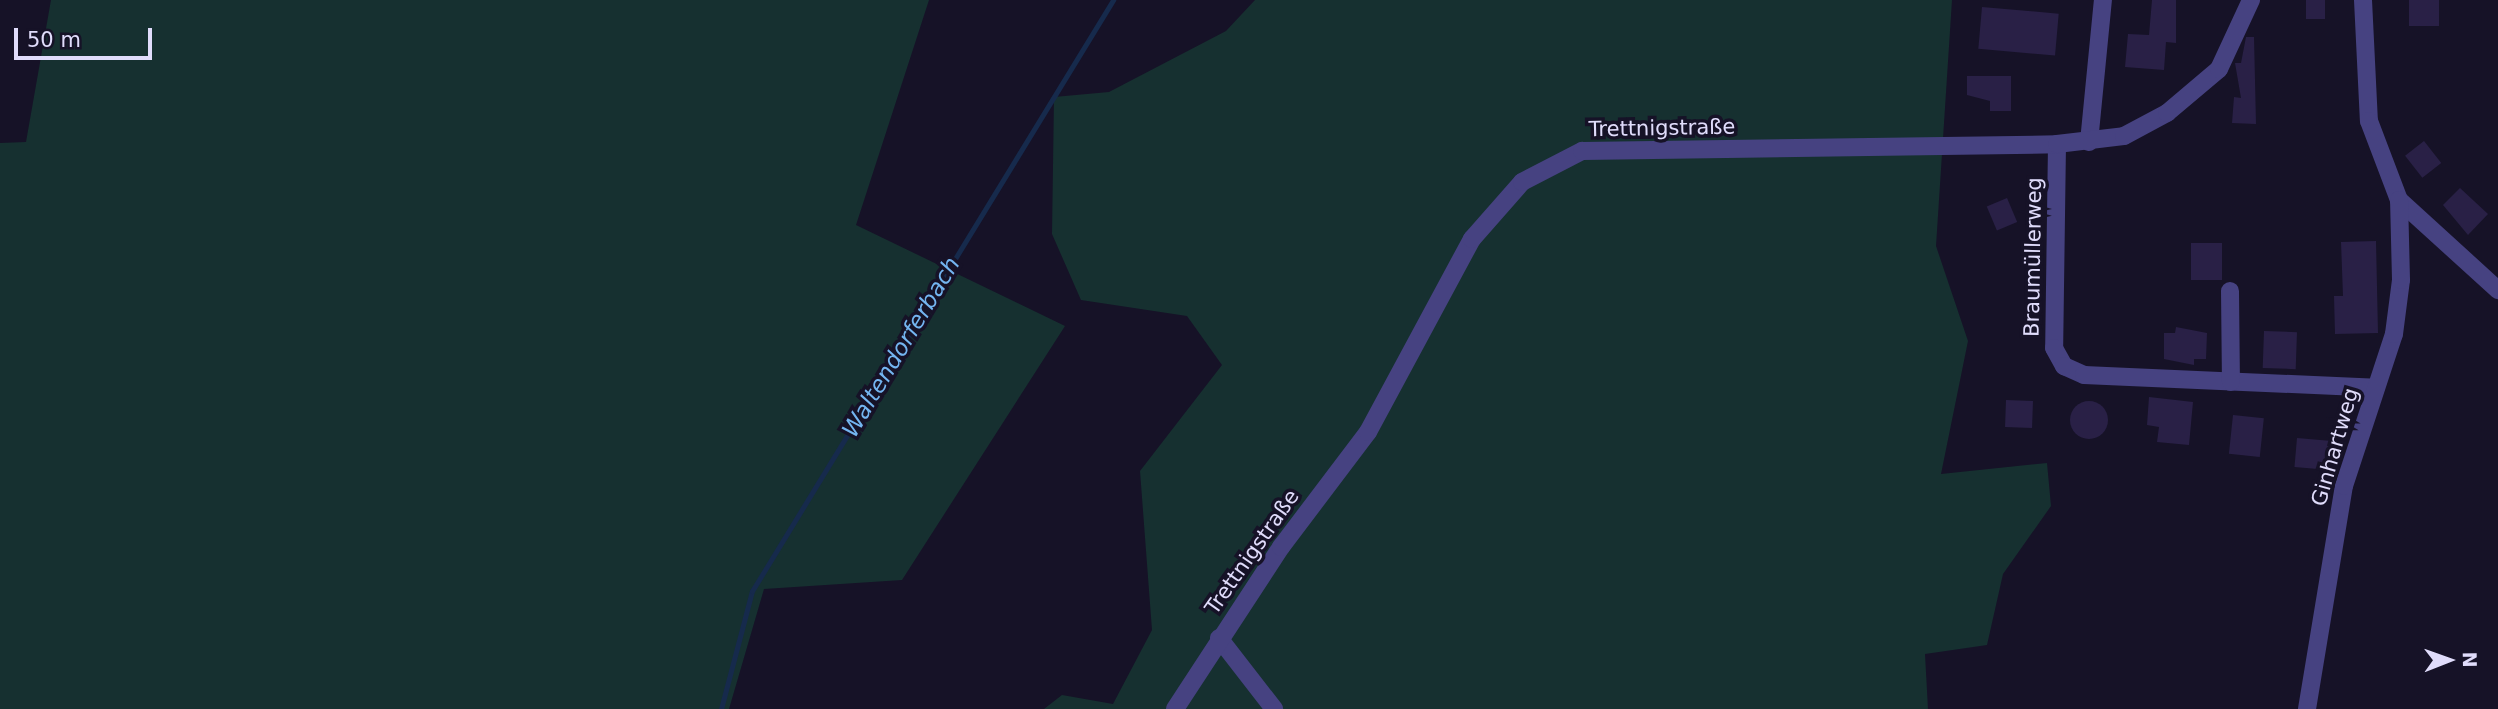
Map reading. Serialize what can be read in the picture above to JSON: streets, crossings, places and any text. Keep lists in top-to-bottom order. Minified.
{"streets":{"street":["Trettnigstraße","Braumüllerweg","Ginhartweg"]},"crossings":[["Trettnigstraße","Braumüllerweg"],["Braumüllerweg","Ginhartweg"]],"water":["Waltendorferbach"],"scale_bar":"50 m","north":"right"}
